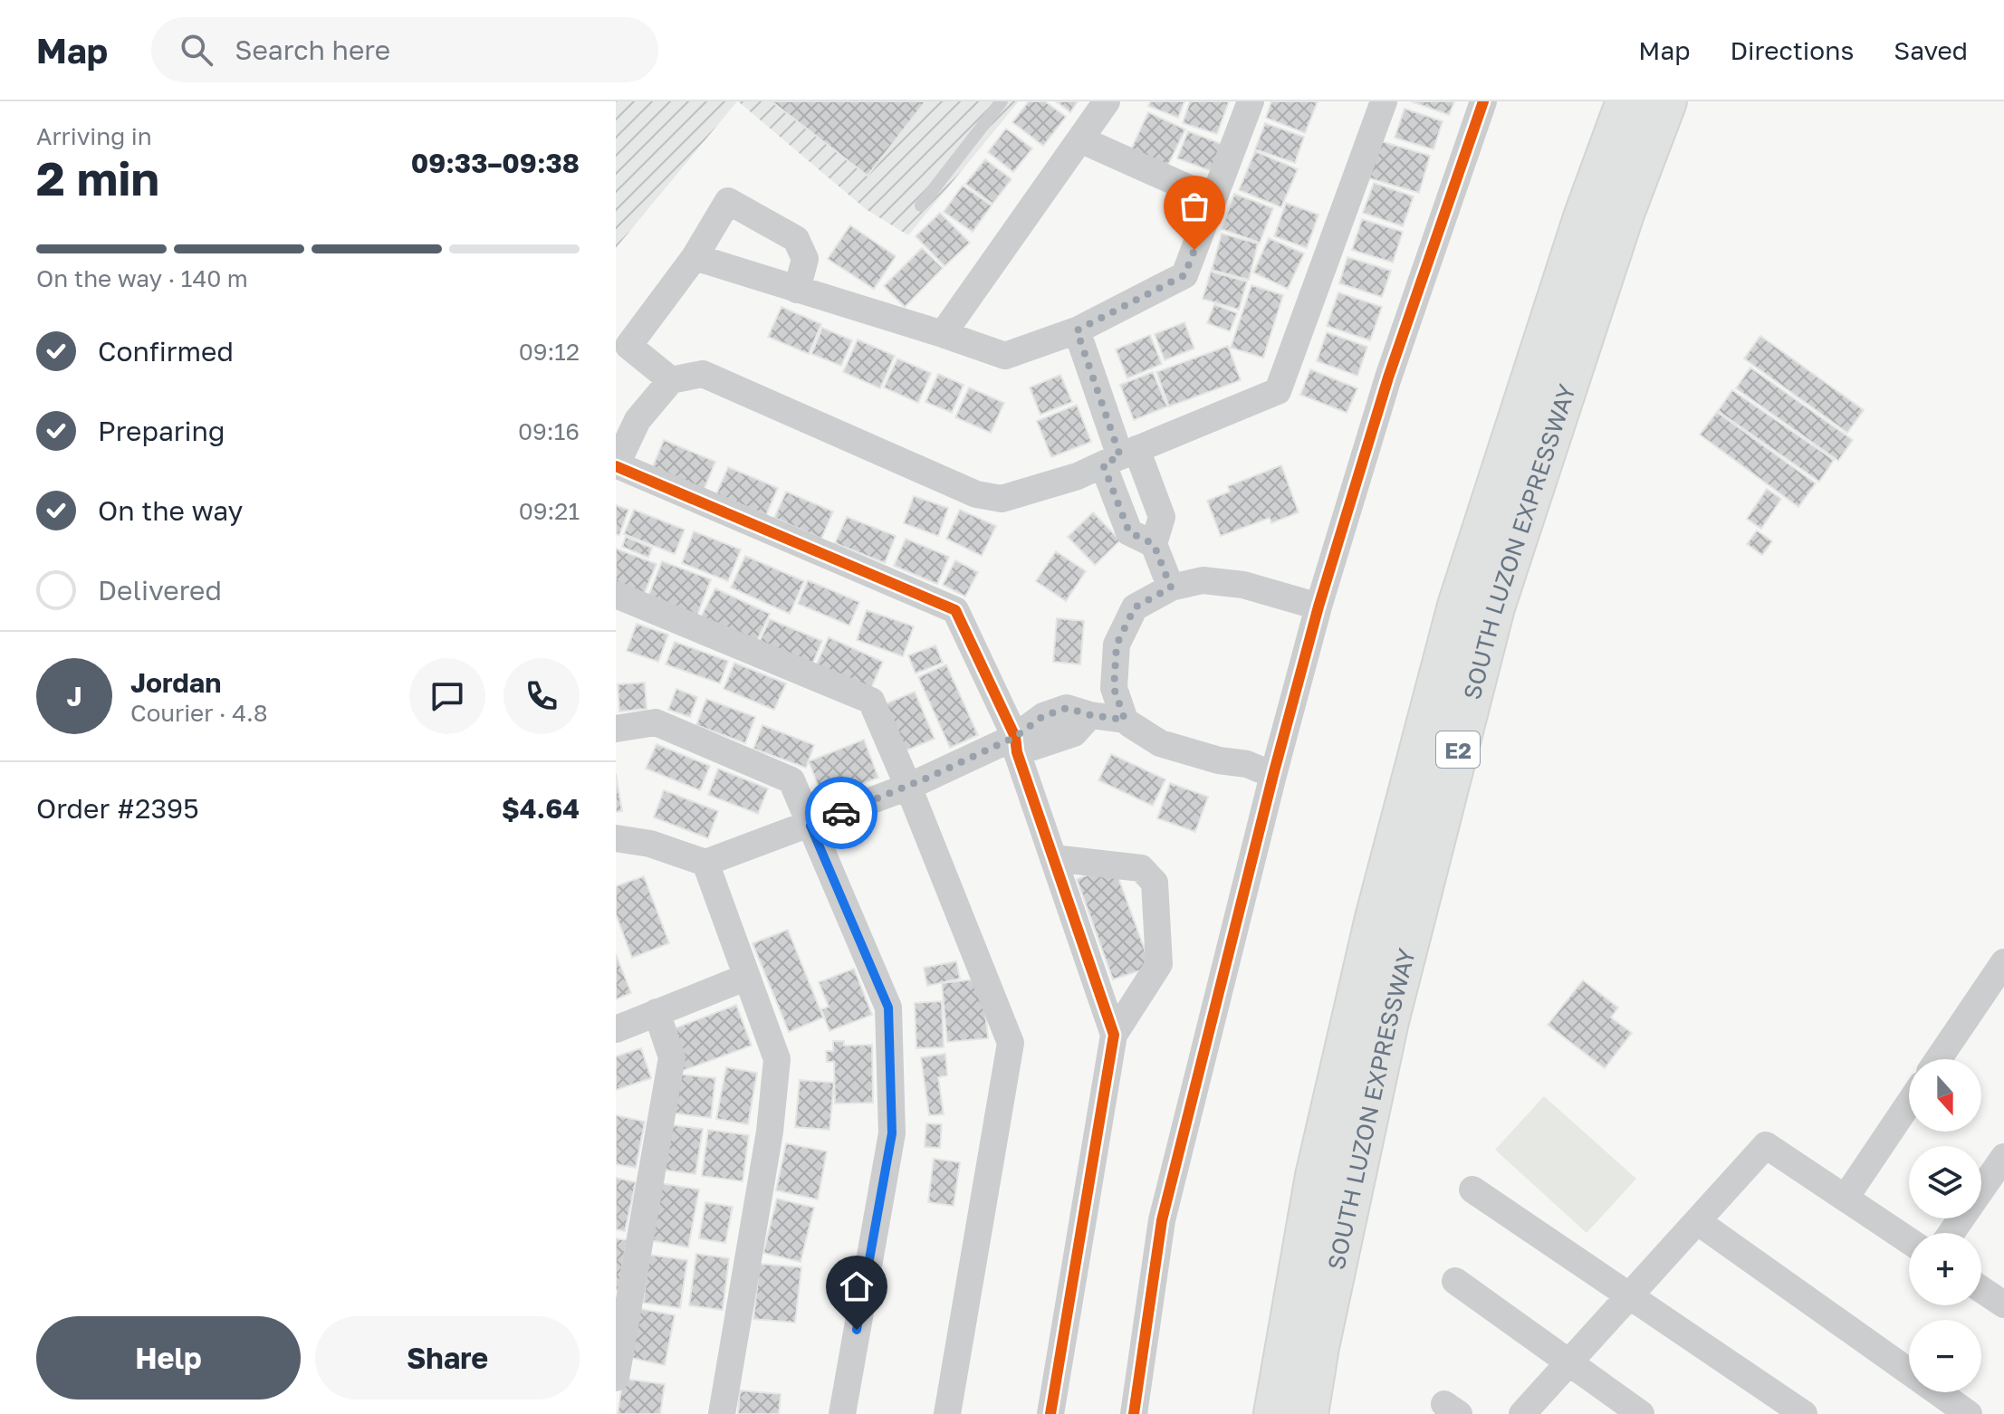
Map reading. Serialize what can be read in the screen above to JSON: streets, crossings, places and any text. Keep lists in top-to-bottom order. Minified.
{"streets":{"highway":["SOUTH LUZON EXPRESSWAY","E2"]},"north":"bottom","page":{"header":"Map","search":"Search here","nav":["Map","Directions","Saved"],"heading":["2 min","Arriving in","09:33–09:38"],"panel":["Jordan","Courier · 4.8","Order #2395","$4.64"],"bar":"On the way · 140 m","list":[["Confirmed","09:12"],["Preparing","09:16"],["On the way","09:21"],"Delivered"],"round":"J","map_buttons":["+","−"],"buttons":["Help","Share"]}}
